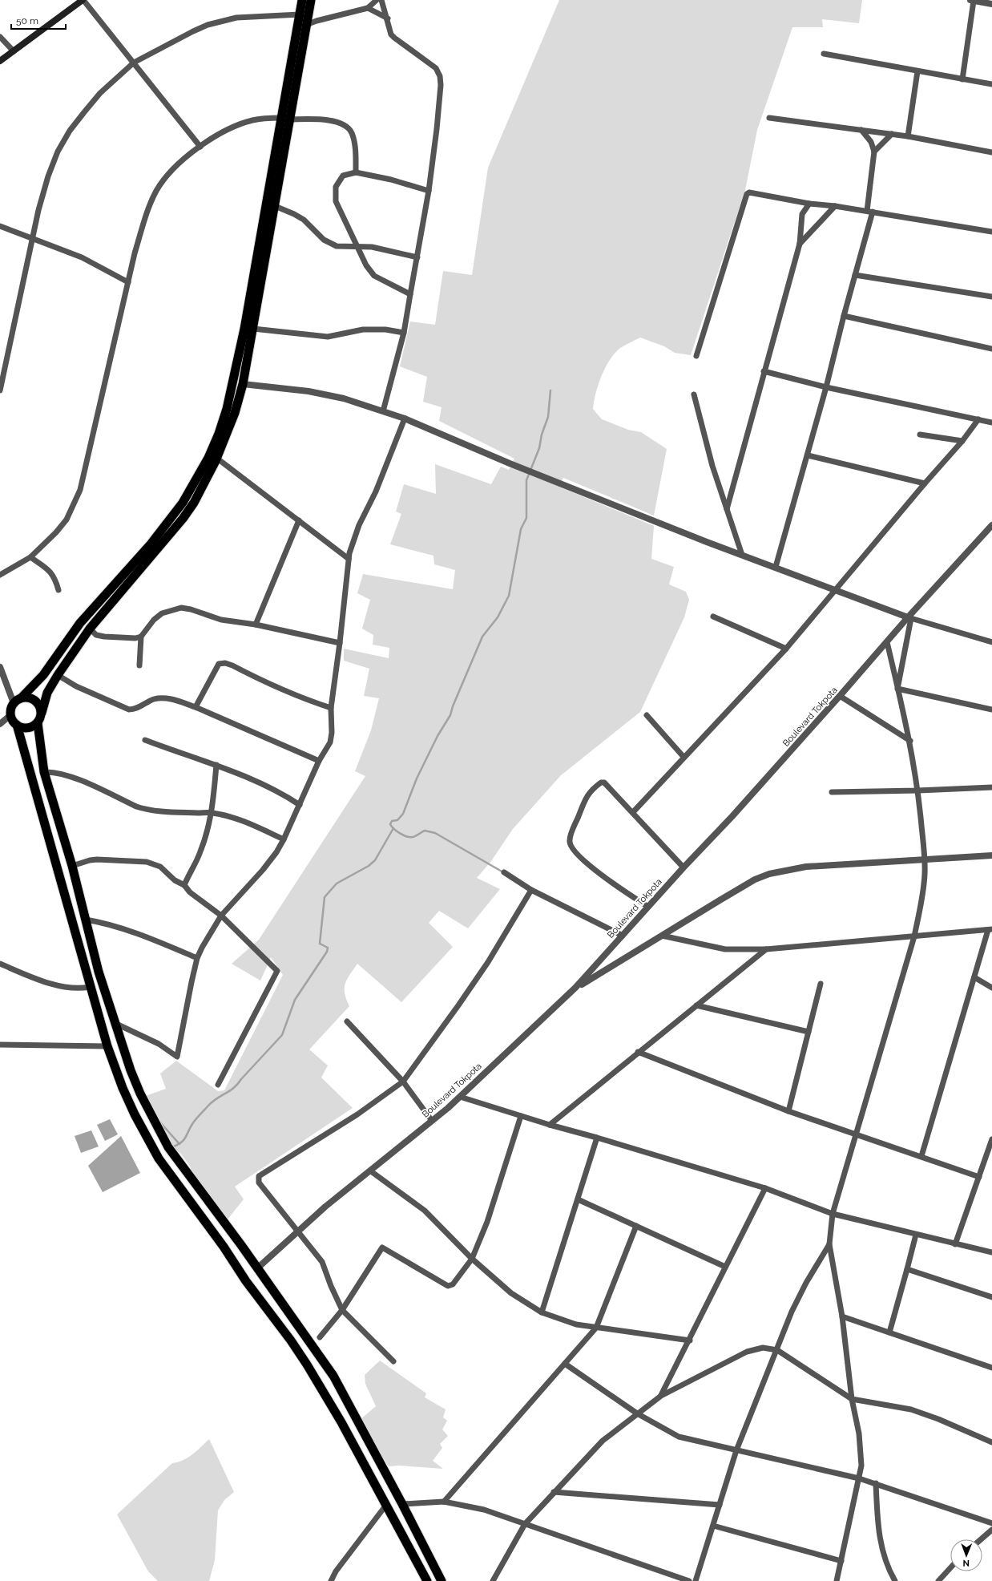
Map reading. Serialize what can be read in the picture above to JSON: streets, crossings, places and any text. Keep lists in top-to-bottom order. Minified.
{"streets":{"street":["Boulevard Tokpota"]},"scale_bar":"50 m","north":"bottom"}
